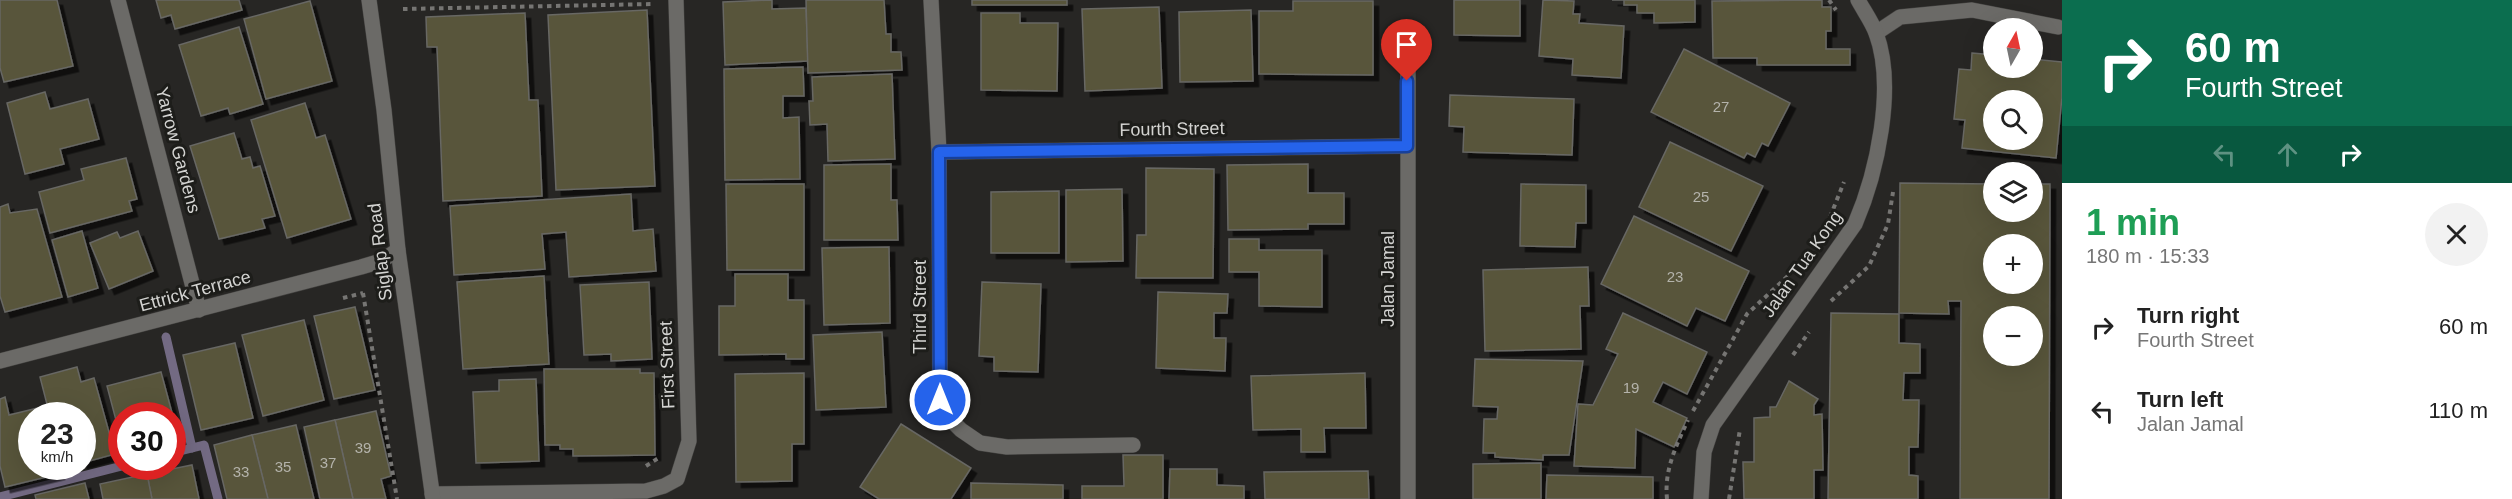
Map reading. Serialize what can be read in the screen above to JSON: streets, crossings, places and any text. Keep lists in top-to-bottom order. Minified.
{"streets":{"street":["Fourth Street","Yarrow Gardens","Siglap Road","Jalan Tua Kong","Jalan Jamal","Ettrick Terrace","Third Street","First Street"]},"crossings":[["Fourth Street","Jalan Jamal"],["Fourth Street","Third Street"],["Yarrow Gardens","Ettrick Terrace"],["Siglap Road","Ettrick Terrace"],["Siglap Road","First Street"]],"house_numbers":["27","25","23","19","39","37","35","33"],"north":"top","page":{"turn":["60 m","Fourth Street"],"map_buttons":["+","−"],"heading":["1 min","180 m · 15:33"],"list":[{"name":"Turn right","note":"Fourth Street","value":"60 m"},{"name":"Turn left","note":"Jalan Jamal","value":"110 m"}],"speed":"23 km/h","limit":"30"}}
